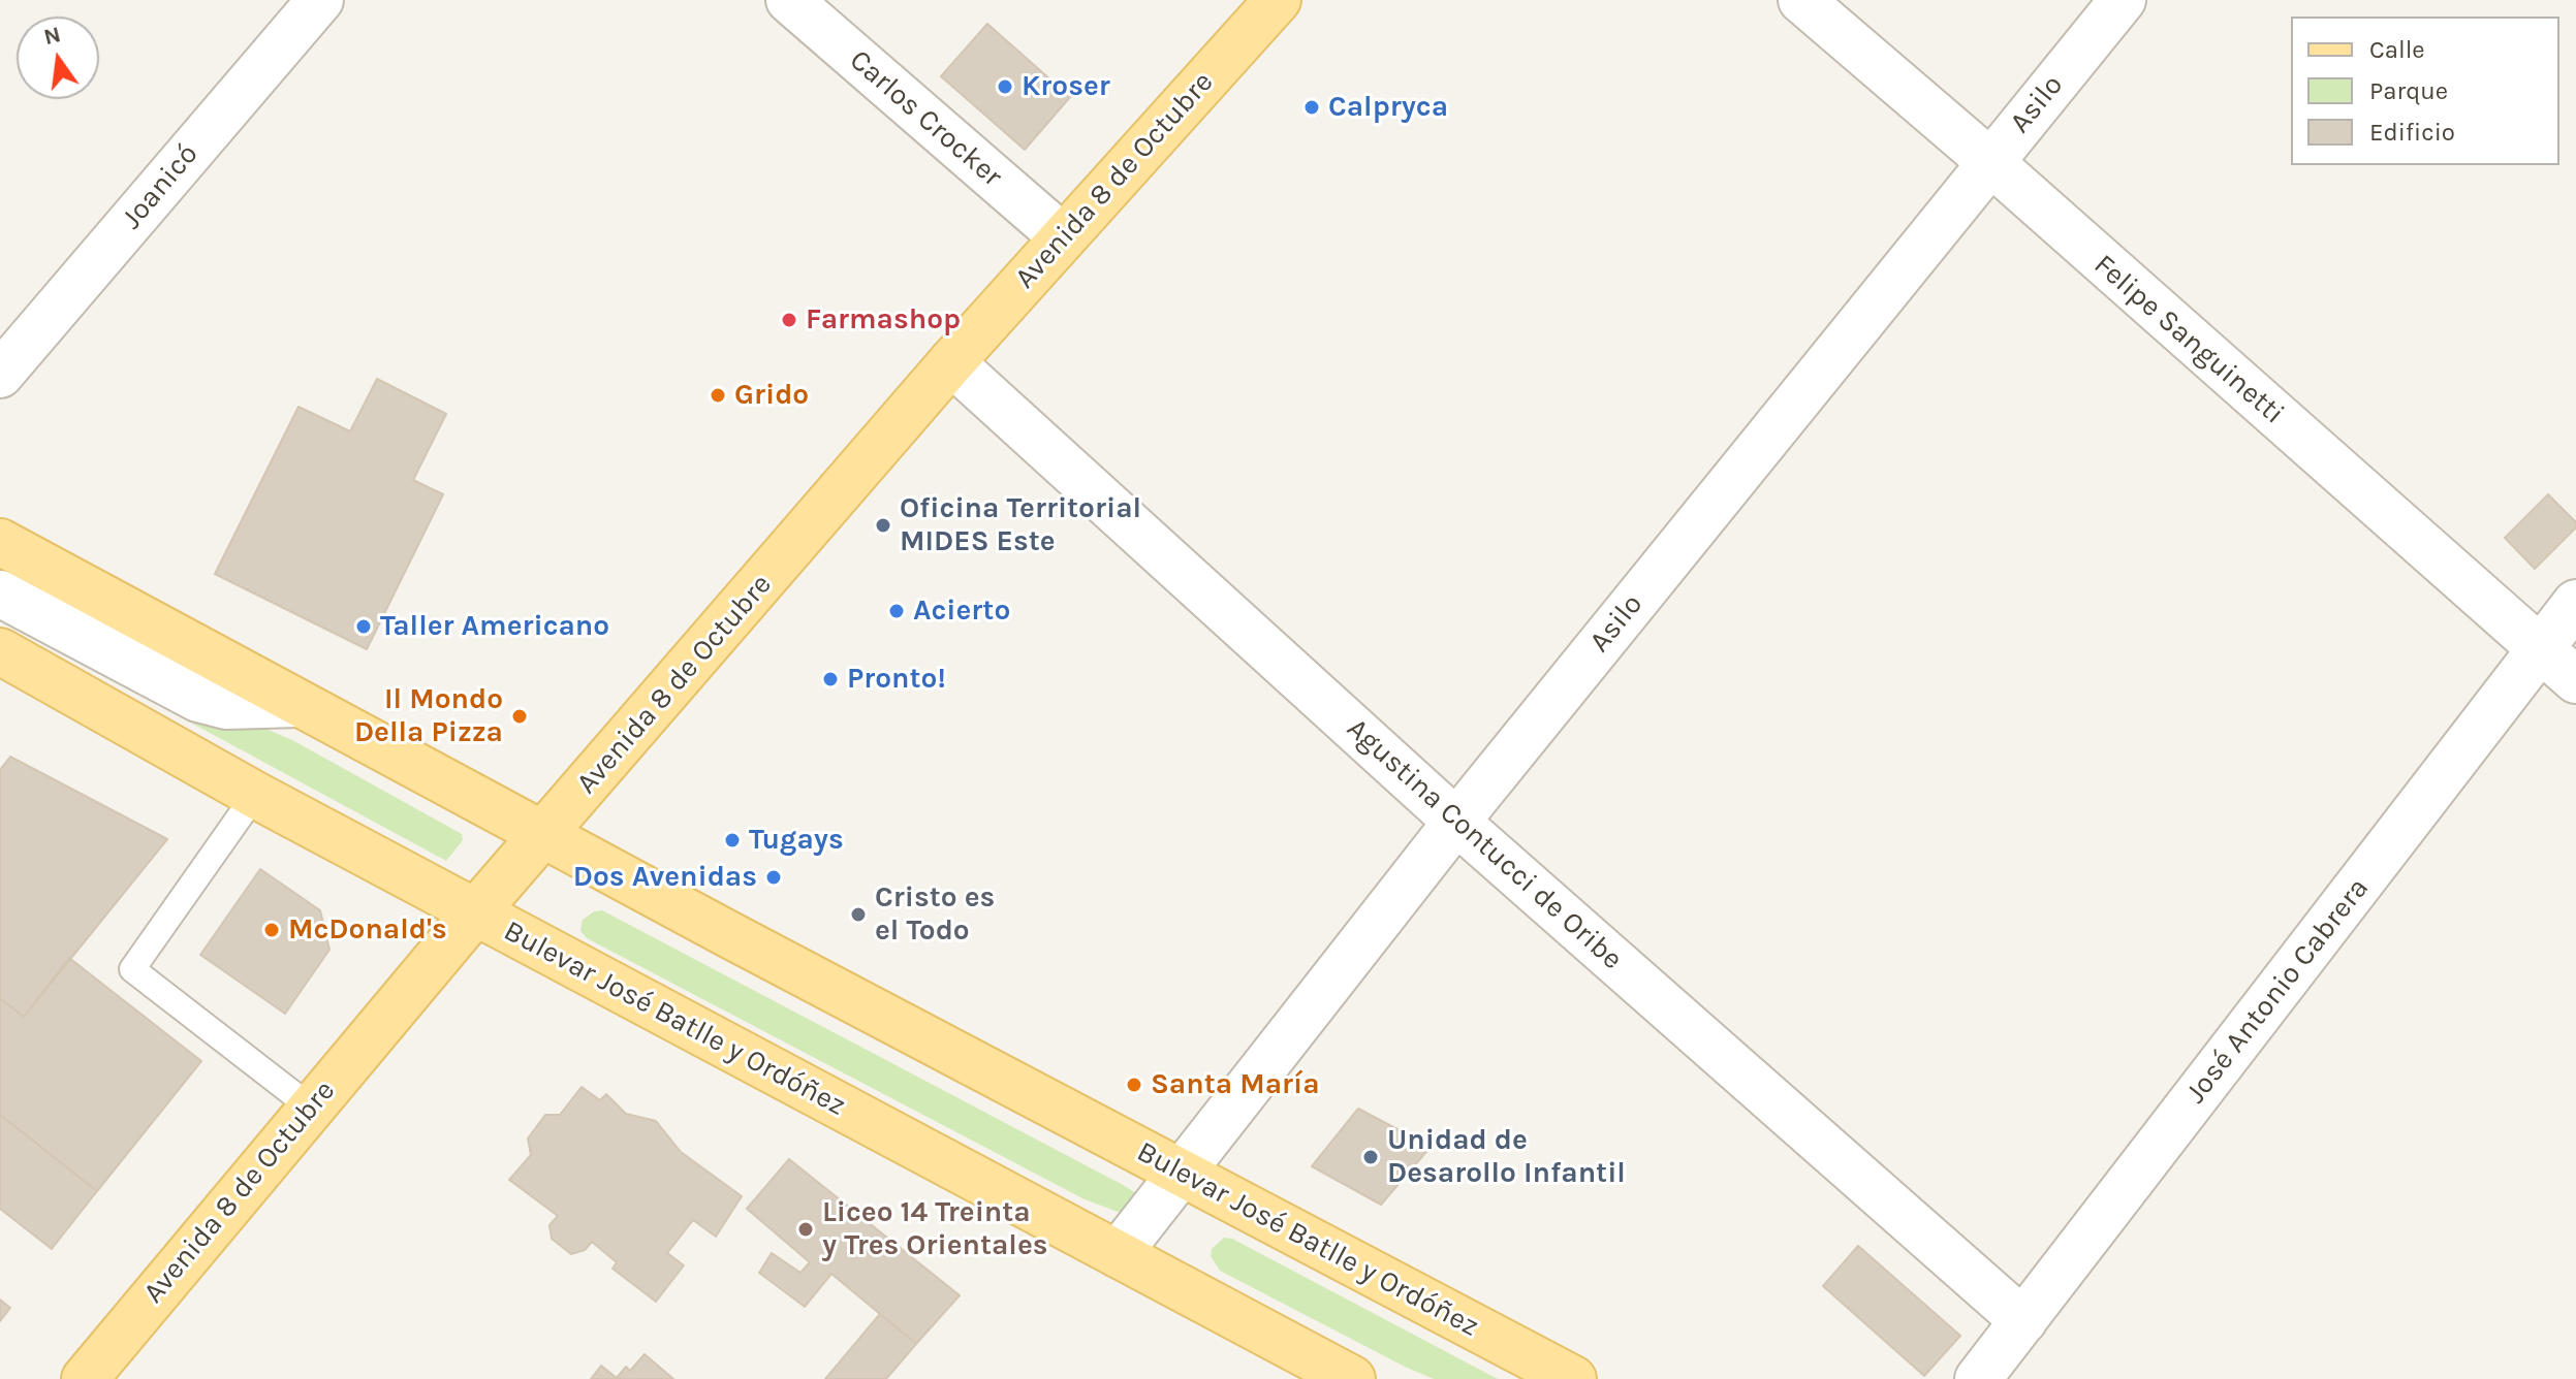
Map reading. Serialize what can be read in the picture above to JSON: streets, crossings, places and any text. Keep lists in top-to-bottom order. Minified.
{"streets":{"main road":["Avenida 8 de Octubre","Bulevar José Batlle y Ordóñez"],"street":["Asilo","Carlos Crocker","Joanicó","Felipe Sanguinetti","Agustina Contucci de Oribe","José Antonio Cabrera"]},"crossings":[["Asilo","Felipe Sanguinetti"],["Asilo","Agustina Contucci de Oribe"],["Asilo","Bulevar José Batlle y Ordóñez"],["Carlos Crocker","Avenida 8 de Octubre"],["Avenida 8 de Octubre","Agustina Contucci de Oribe"],["Avenida 8 de Octubre","Bulevar José Batlle y Ordóñez"],["Felipe Sanguinetti","José Antonio Cabrera"],["Agustina Contucci de Oribe","José Antonio Cabrera"]],"places":["Kroser","Calpryca","Farmashop","Grido","Oficina Territorial MIDES Este","Acierto","Taller Americano","Pronto!","Il Mondo Della Pizza","Tugays","Dos Avenidas","Cristo es el Todo","McDonald's","Santa María","Unidad de Desarollo Infantil","Liceo 14 Treinta y Tres Orientales"],"legend":["Calle","Parque","Edificio"],"north":"top"}
